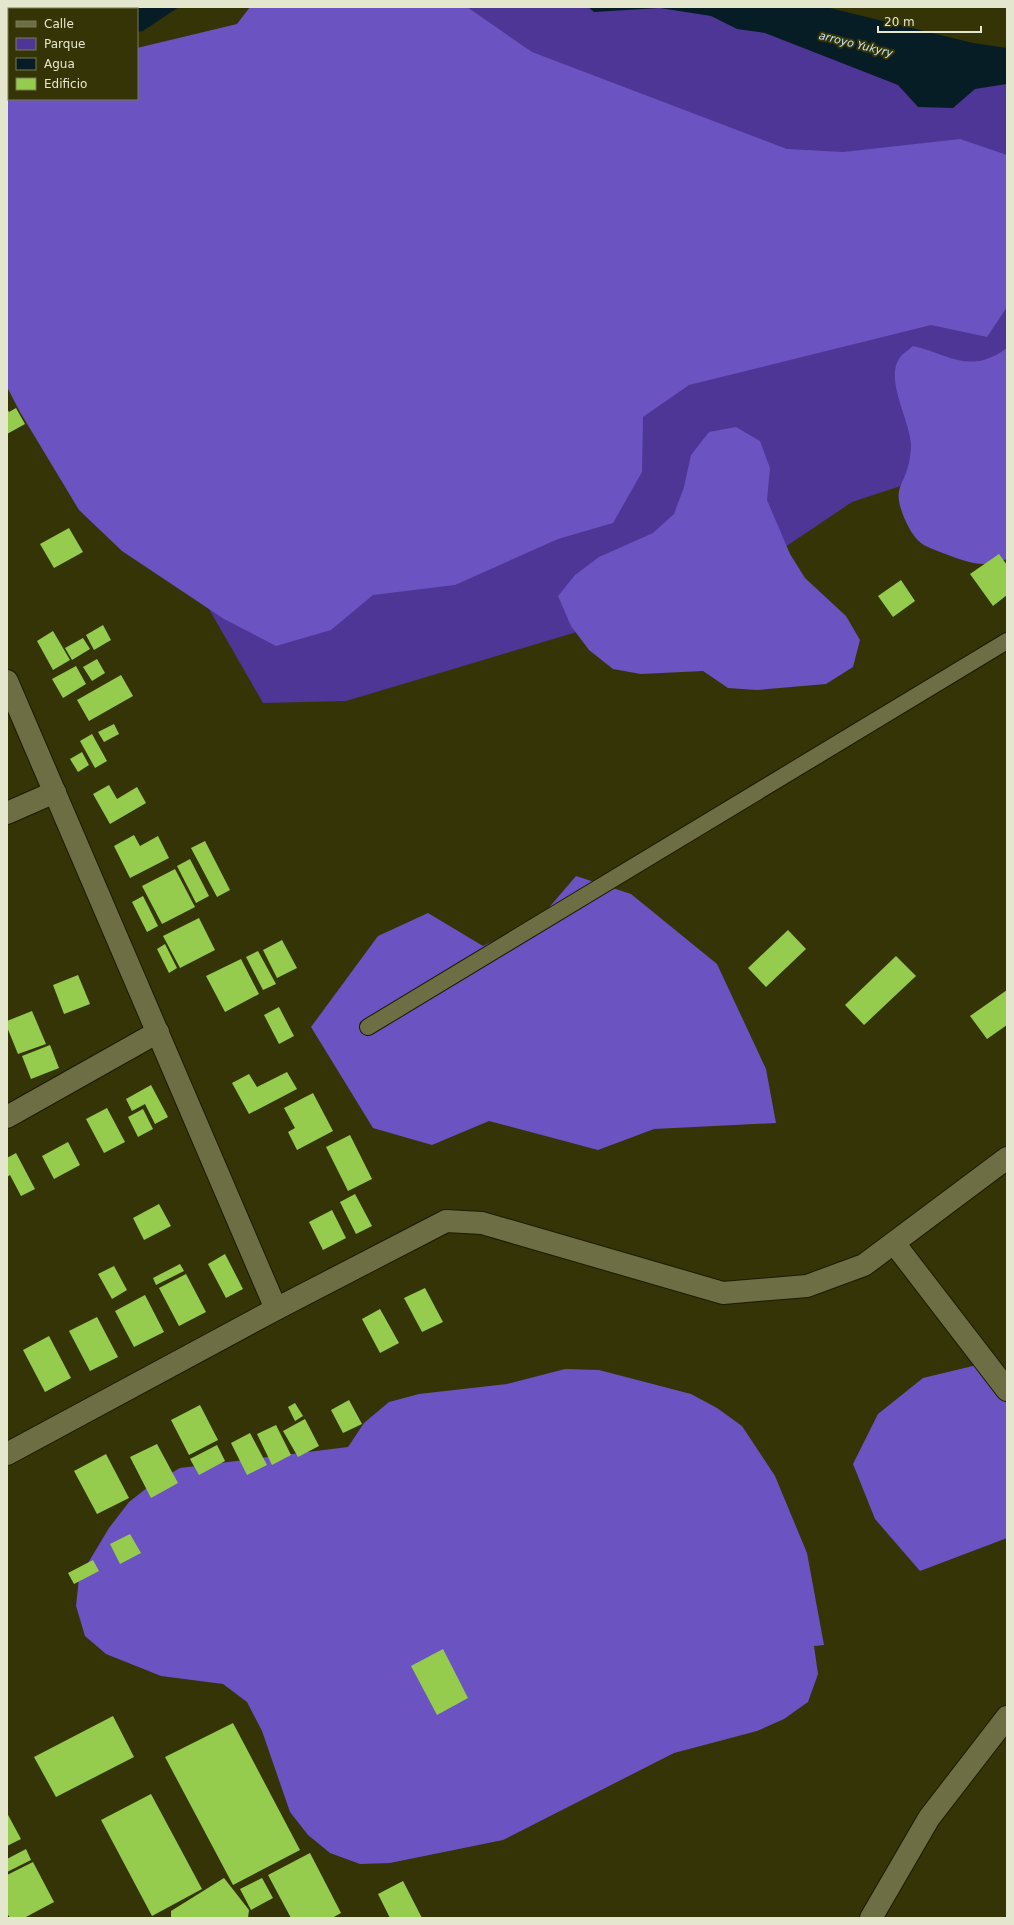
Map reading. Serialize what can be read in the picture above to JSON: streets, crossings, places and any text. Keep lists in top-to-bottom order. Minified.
{"water":["arroyo Yukyry"],"legend":["Calle","Parque","Agua","Edificio"],"scale_bar":"20 m"}
